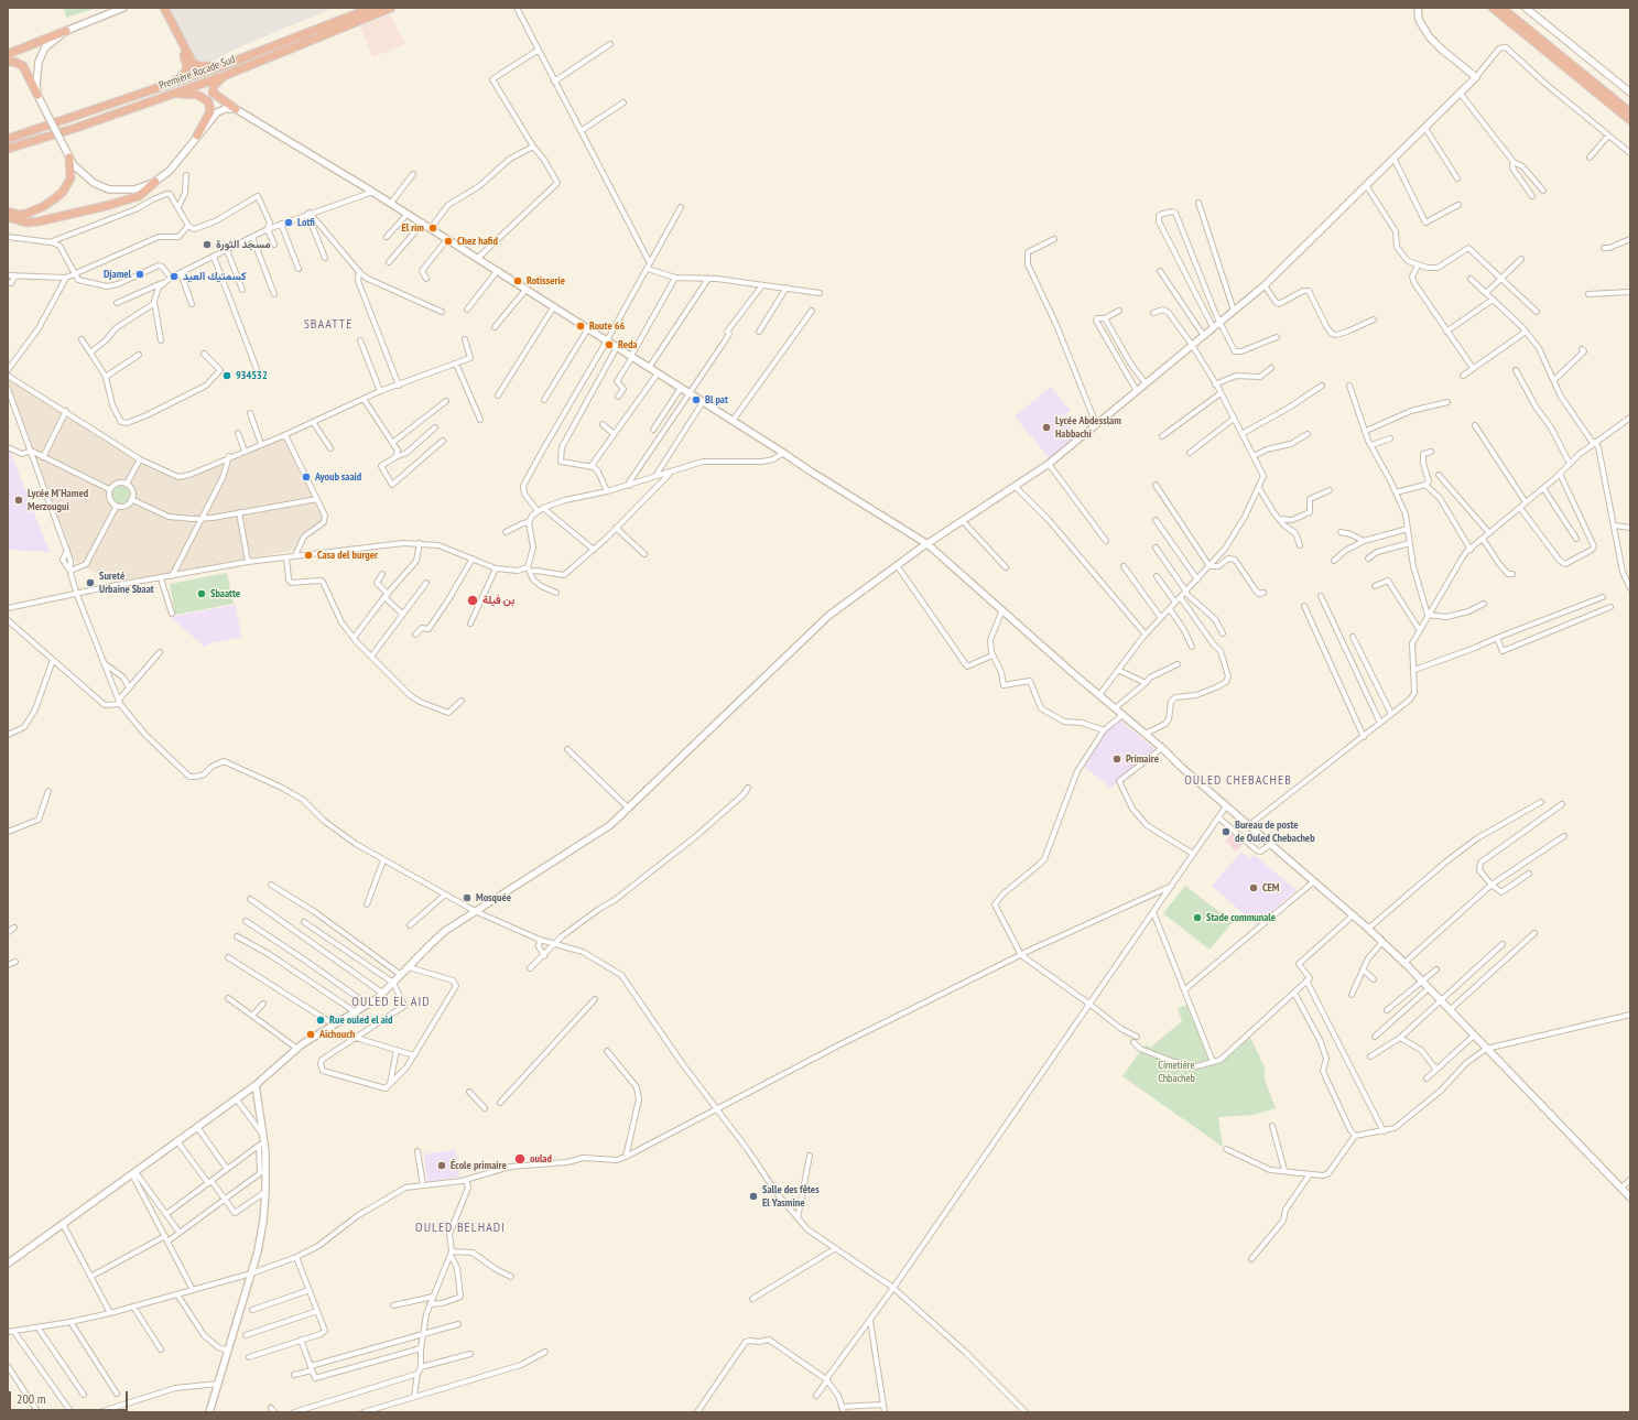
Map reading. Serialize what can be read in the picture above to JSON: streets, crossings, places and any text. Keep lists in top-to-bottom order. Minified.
{"streets":{"highway":["Première Rocade Sud"]},"districts":["SBAATTE","OULED CHEBACHEB","OULED EL AID","OULED BELHADI"],"parks":["Cimetière Chbacheb"],"places":["Lotfi","El rim","Chez hafid","مسجد الثورة","Djamel","كسمتيك العيد","Rotisserie","Route 66","Reda","934532","Bl pat","Lycée Abdesslam Habbachi","Ayoub saaid","Lycée M'Hamed Merzougui","Casa del burger","Sureté Urbaine Sbaat","Sbaatte","بن فيلة","Primaire","Bureau de poste de Ouled Chebacheb","CEM","Mosquée","Stade communale","Rue ouled el aid","Aichouch","oulad","École primaire","Salle des fêtes El Yasmine"],"scale_bar":"200 m"}
